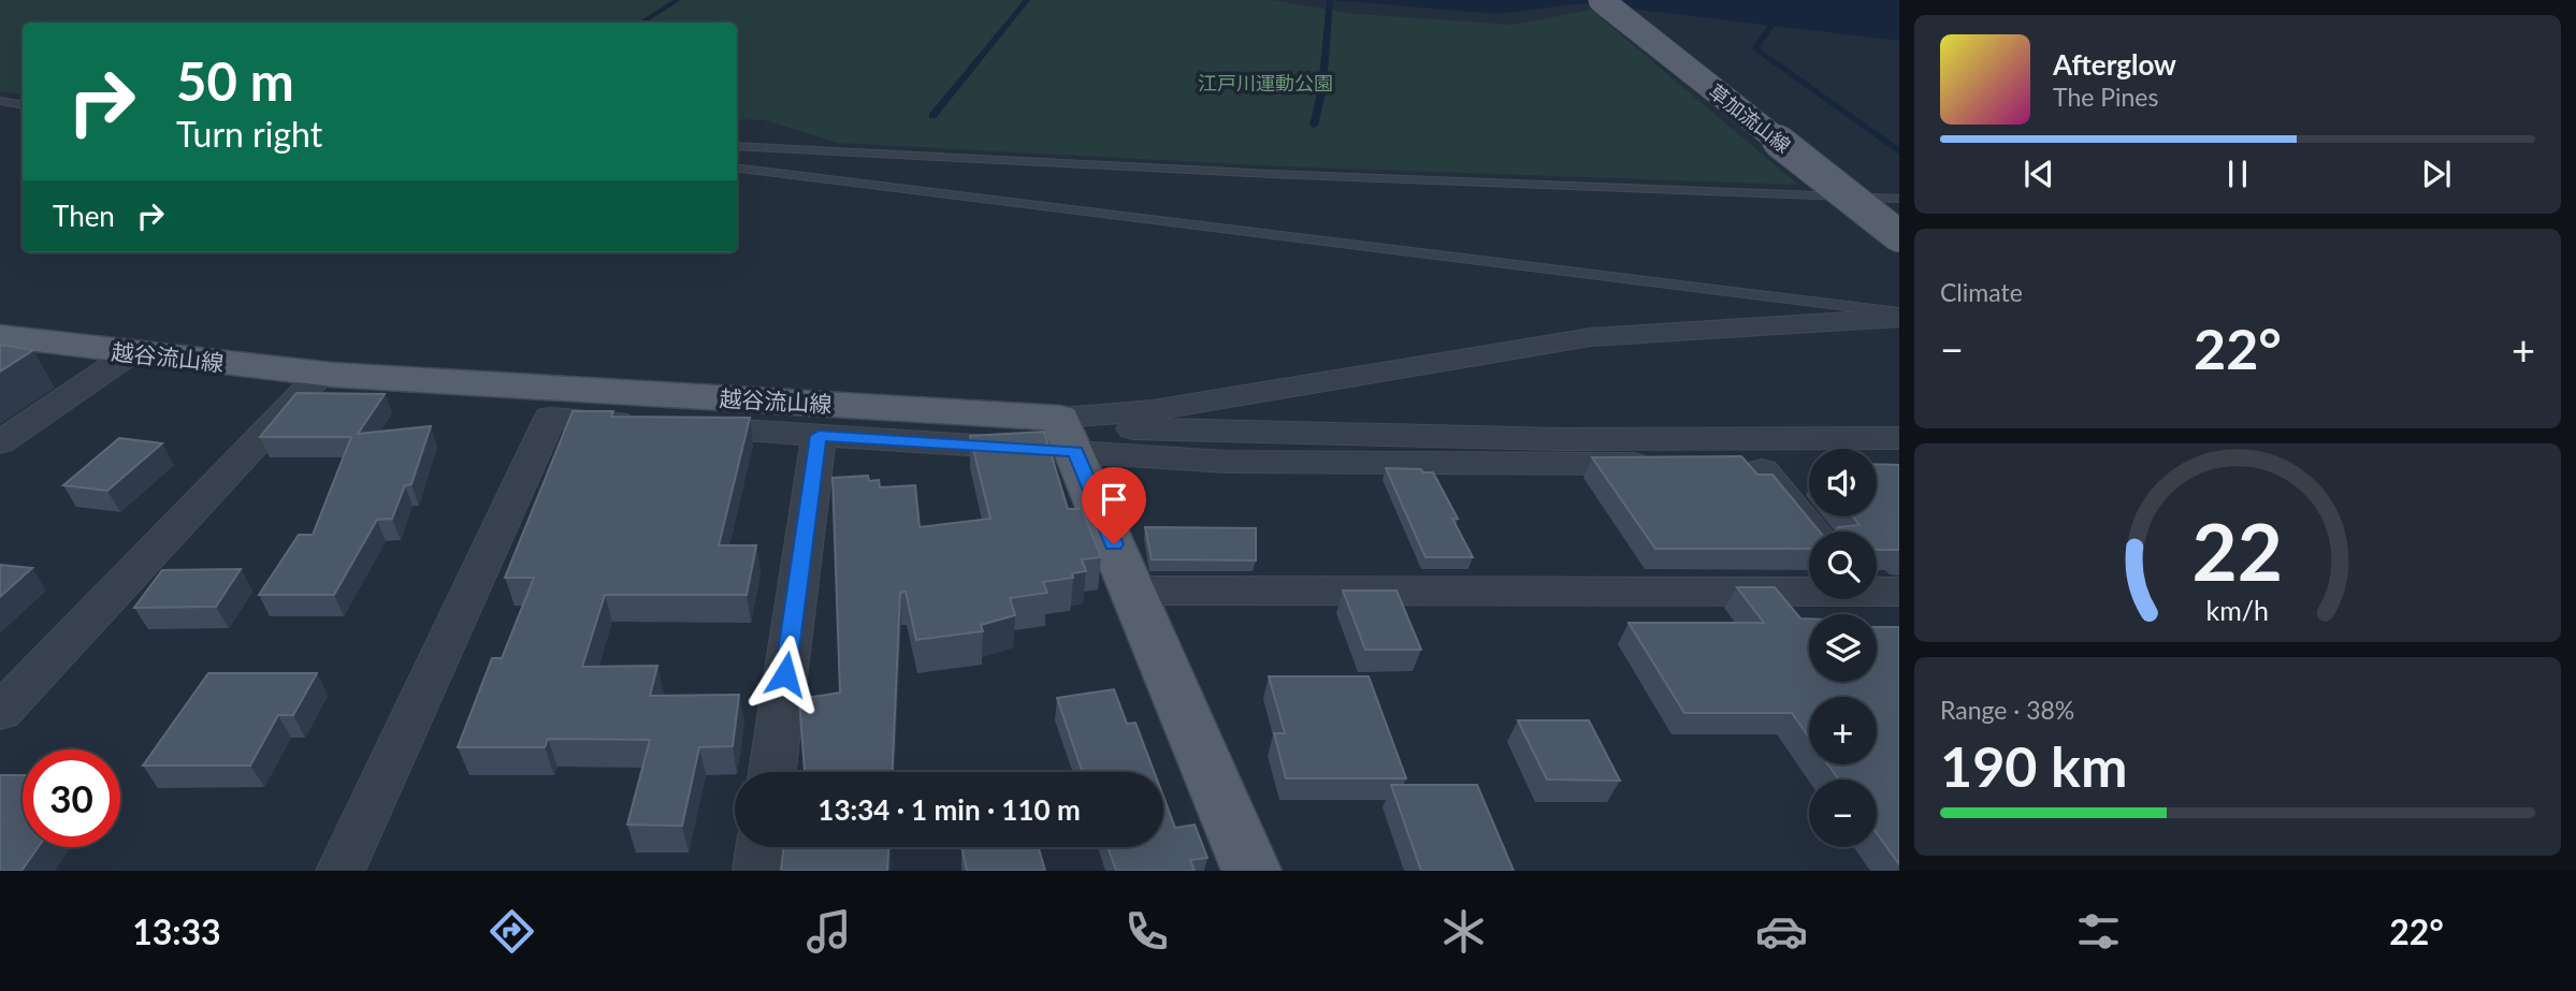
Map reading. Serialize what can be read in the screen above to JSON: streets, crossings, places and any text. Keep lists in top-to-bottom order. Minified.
{"streets":{"main road":["草加流山線","越谷流山線"]},"parks":["江戸川運動公園"],"page":{"turn":["50 m","Turn right"],"song":["Afterglow","The Pines"],"then":"Then","tile":["Climate",["Range · 38%","190 km"]],"heat":["−","22°","+"],"map_buttons":["+","−"],"limit":"30","trip":"13:34 · 1 min · 110 m","tabs":["13:33","22°"],"gauge":["22","km/h"]}}
